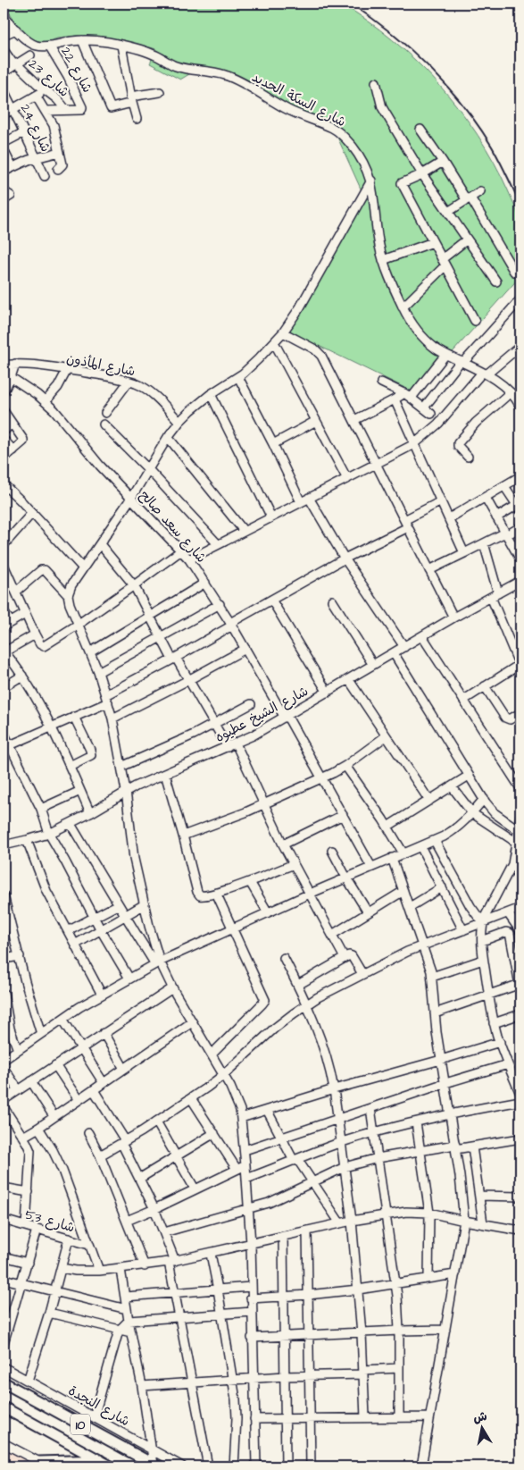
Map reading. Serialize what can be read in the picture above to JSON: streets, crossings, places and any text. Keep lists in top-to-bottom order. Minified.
{"streets":{"main road":["10"],"street":["شارع 22","شارع 23","شارع السكة الحديد","شارع 24","شارع المأذون","شارع سعد صالح","شارع الشيخ عطيوه","شارع 53","شارع النجدة"]},"crossings":[["شارع 22","شارع 23"],["شارع 22","شارع السكة الحديد"],["شارع سعد صالح","شارع الشيخ عطيوه"]],"north":"top"}
